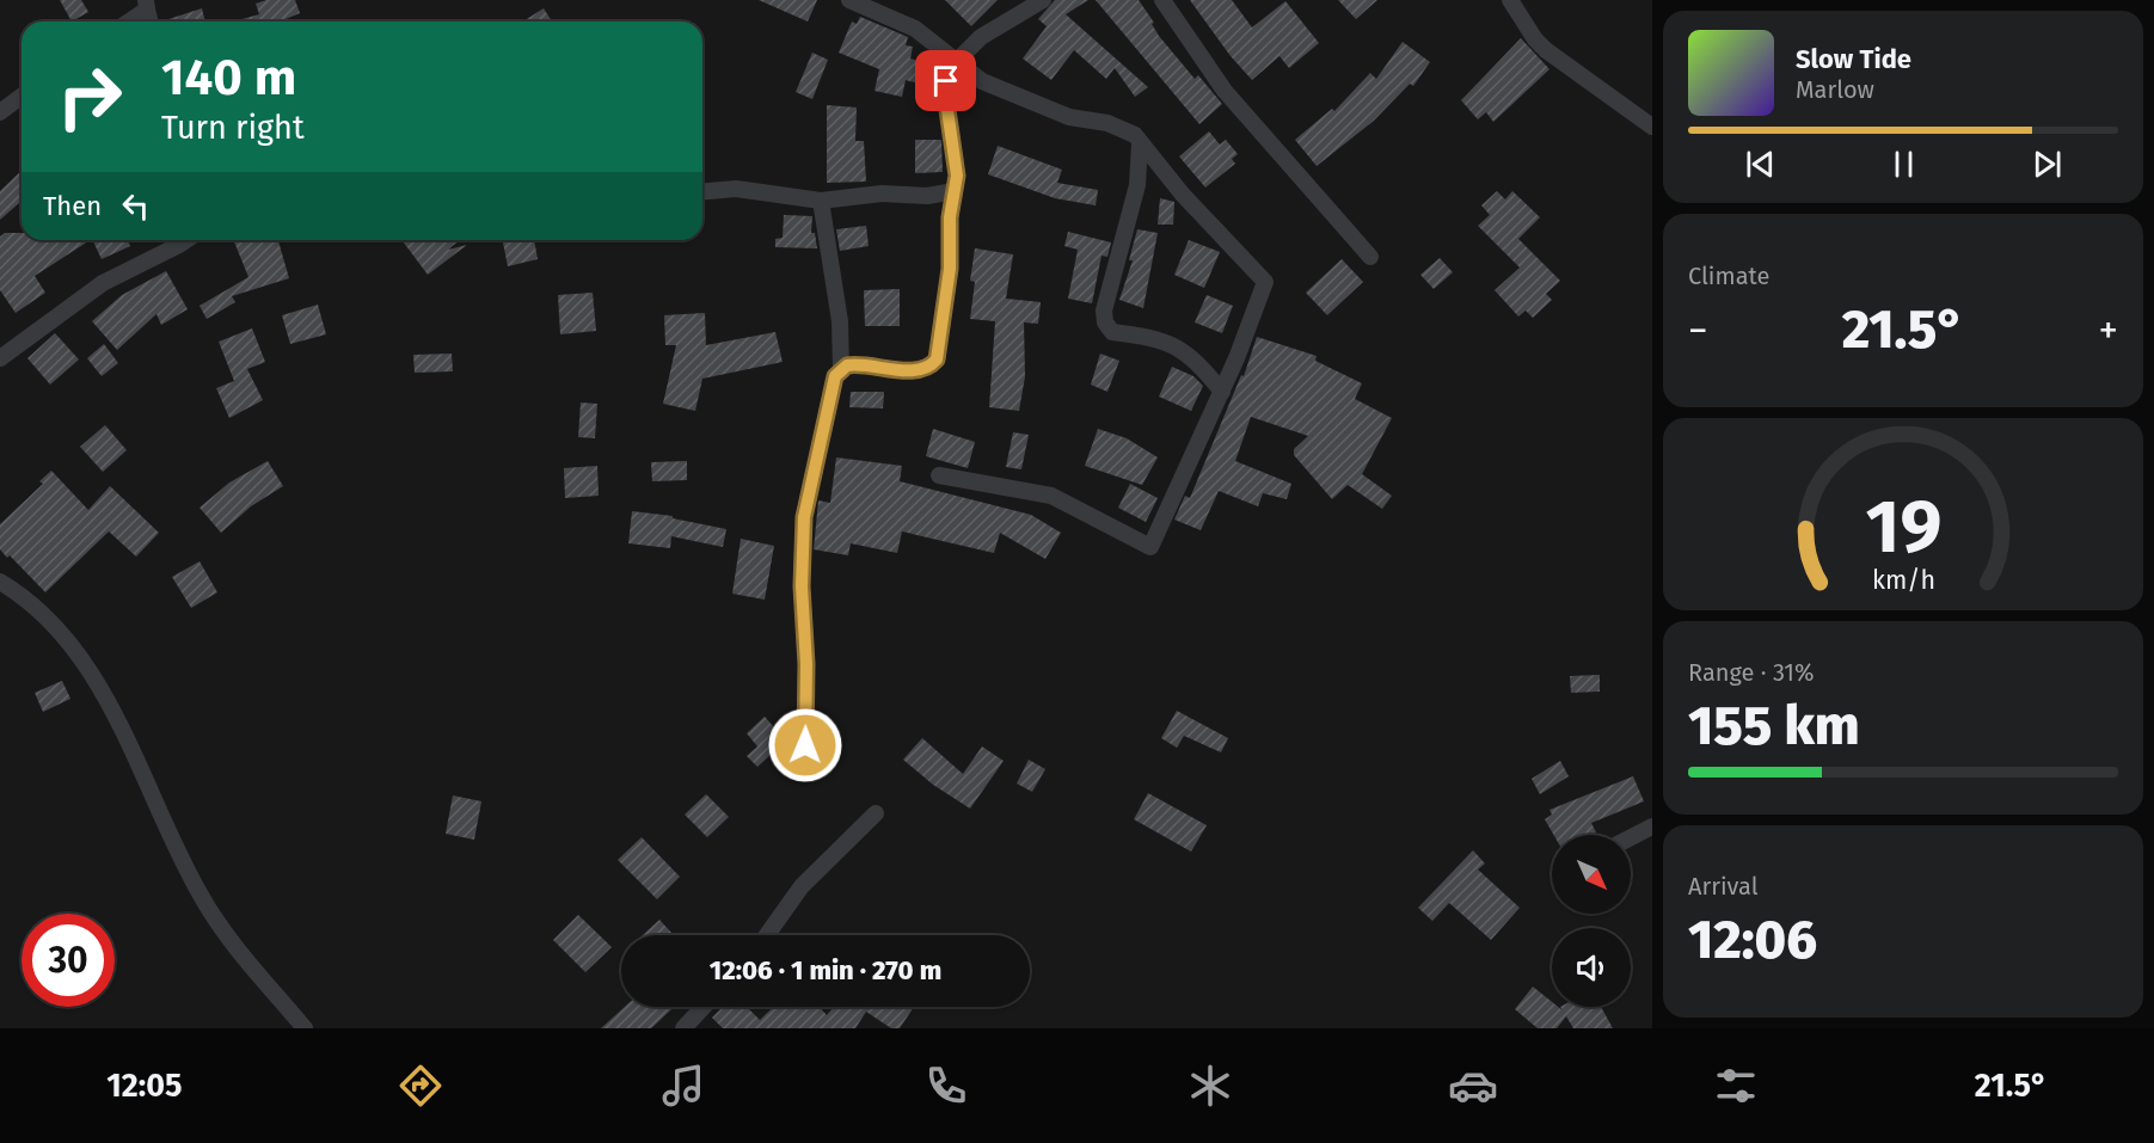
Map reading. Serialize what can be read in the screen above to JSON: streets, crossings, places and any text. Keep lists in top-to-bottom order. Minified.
{"north":"bottom right","page":{"turn":["140 m","Turn right"],"song":["Slow Tide","Marlow"],"then":"Then","tile":["Climate",["Range · 31%","155 km"],["Arrival","12:06"]],"heat":["−","21.5°","+"],"limit":"30","trip":"12:06 · 1 min · 270 m","tabs":["12:05","21.5°"],"gauge":["19","km/h"]}}
